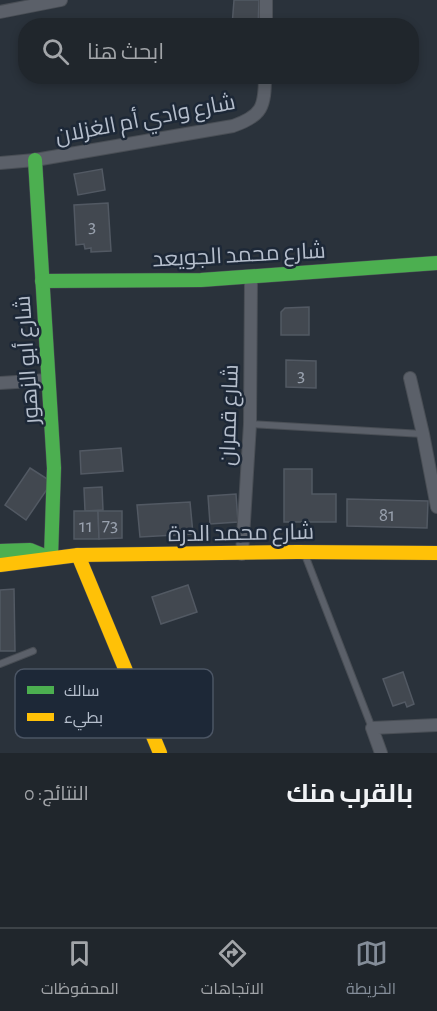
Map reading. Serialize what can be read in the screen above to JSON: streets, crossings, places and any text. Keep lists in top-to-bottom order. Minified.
{"streets":{"street":["شارع وادي أم الغزلان","شارع محمد الجويعد","شارع أبو الزهور","شارع قمران","شارع محمد الدرة"]},"crossings":[["شارع وادي أم الغزلان","شارع أبو الزهور"],["شارع محمد الجويعد","شارع أبو الزهور"],["شارع محمد الجويعد","شارع قمران"],["شارع أبو الزهور","شارع محمد الدرة"],["شارع قمران","شارع محمد الدرة"]],"house_numbers":["3","3","81","73","11"],"legend":["سالك","بطيء"],"page":{"search":"ابحث هنا","heading":["بالقرب منك","النتائج: 0"],"nav":["الخريطة","الاتجاهات","المحفوظات"]}}
